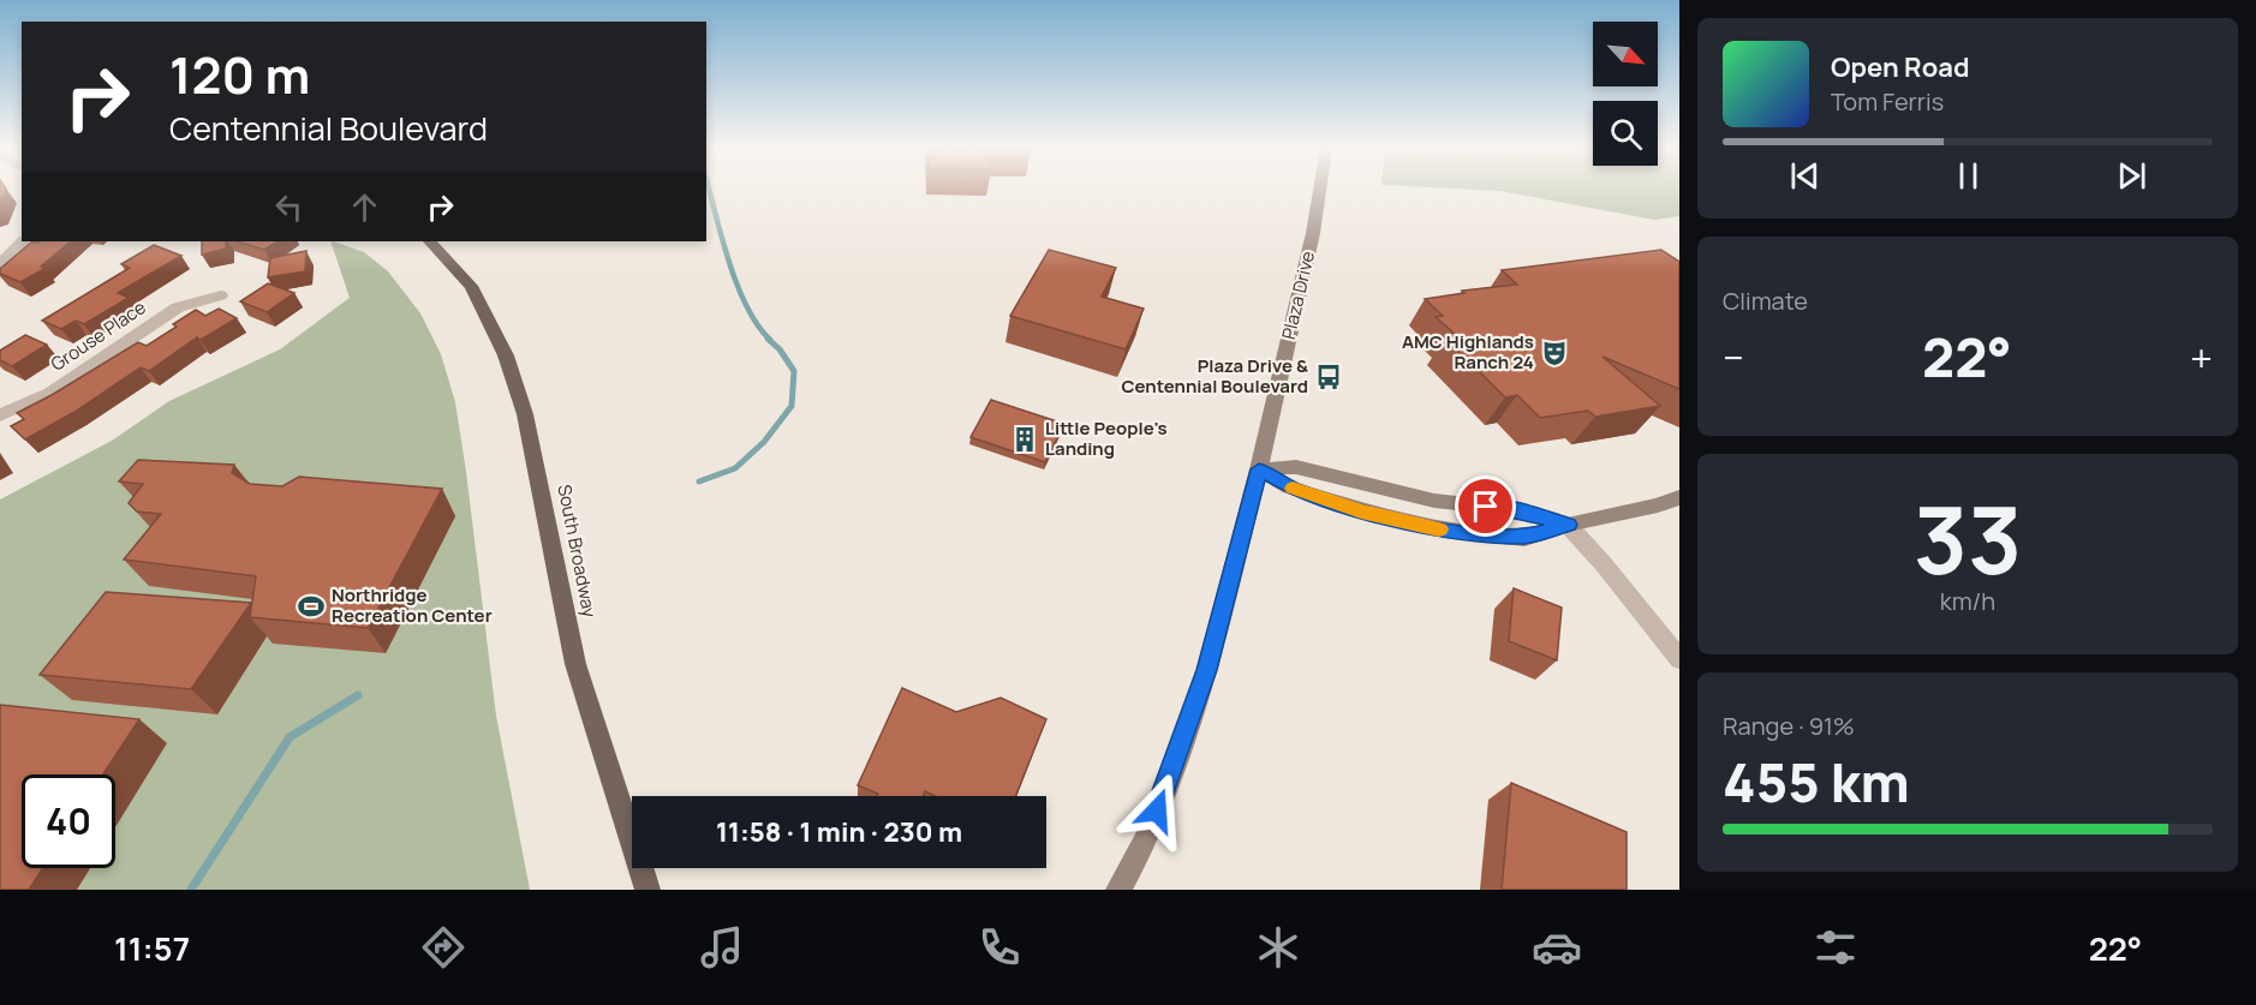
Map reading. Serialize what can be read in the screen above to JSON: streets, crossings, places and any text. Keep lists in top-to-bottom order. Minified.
{"streets":{"main road":["South Broadway"],"street":["Plaza Drive","Grouse Place"]},"places":{"theatre":["AMC Highlands Ranch 24"],"bus stop":["Plaza Drive & Centennial Boulevard"],"building":["Little People's Landing"],"sports":["Northridge Recreation Center"]},"north":"bottom right","page":{"turn":["120 m","Centennial Boulevard"],"song":["Open Road","Tom Ferris"],"tile":["Climate",["33","km/h"],["Range · 91%","455 km"]],"heat":["−","22°","+"],"limit":"40","trip":"11:58 · 1 min · 230 m","tabs":["11:57","22°"]}}
